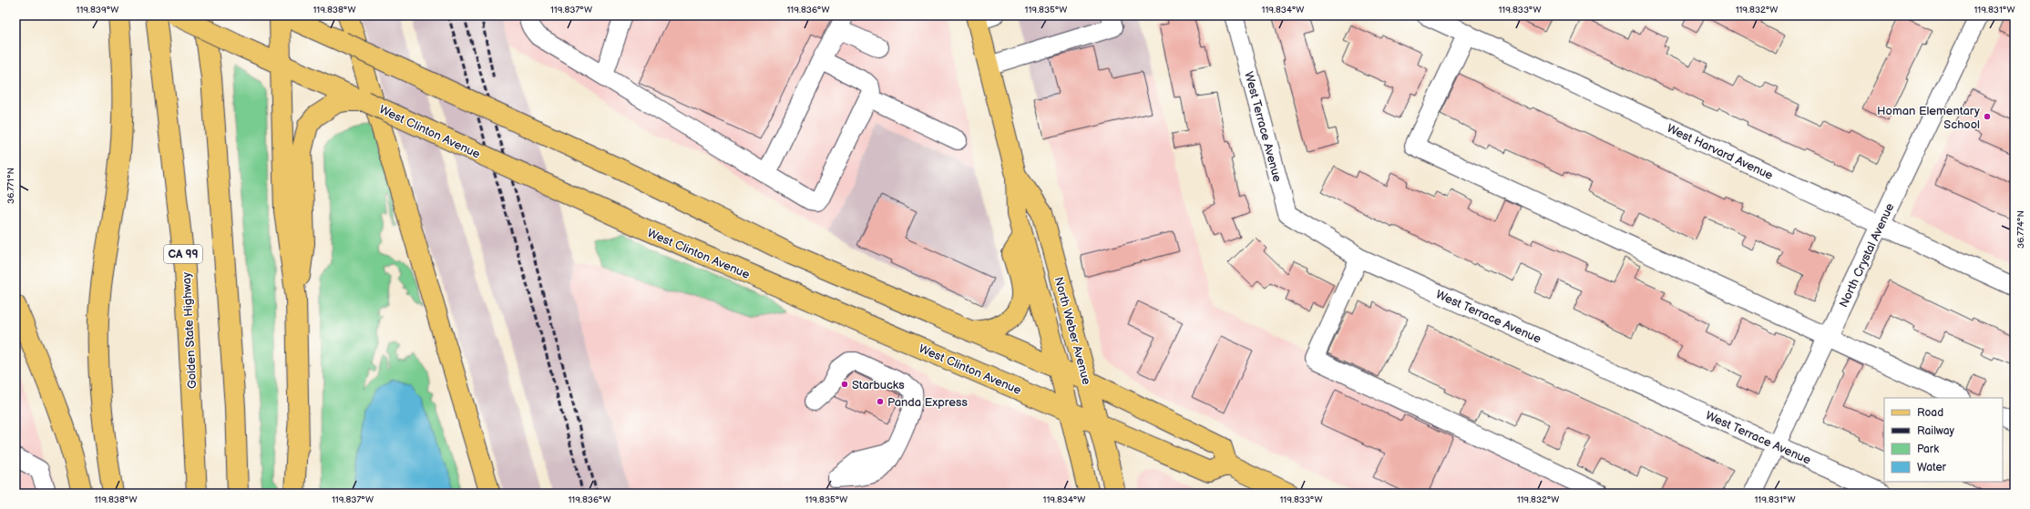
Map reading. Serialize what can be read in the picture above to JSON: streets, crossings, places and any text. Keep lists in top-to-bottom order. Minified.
{"streets":{"main road":["West Clinton Avenue","CA 99","Golden State Highway","North Weber Avenue"],"street":["West Terrace Avenue","West Harvard Avenue","North Crystal Avenue"]},"crossings":[["West Terrace Avenue","North Crystal Avenue"],["West Clinton Avenue","North Weber Avenue"],["West Harvard Avenue","North Crystal Avenue"]],"places":["Homan Elementary School","Starbucks","Panda Express"],"legend":["Road","Railway","Park","Water"],"coordinates":["119.839°W","119.838°W","119.837°W","119.836°W","119.835°W","119.834°W","119.833°W","119.832°W","119.831°W","36.771°N","36.774°N"]}
